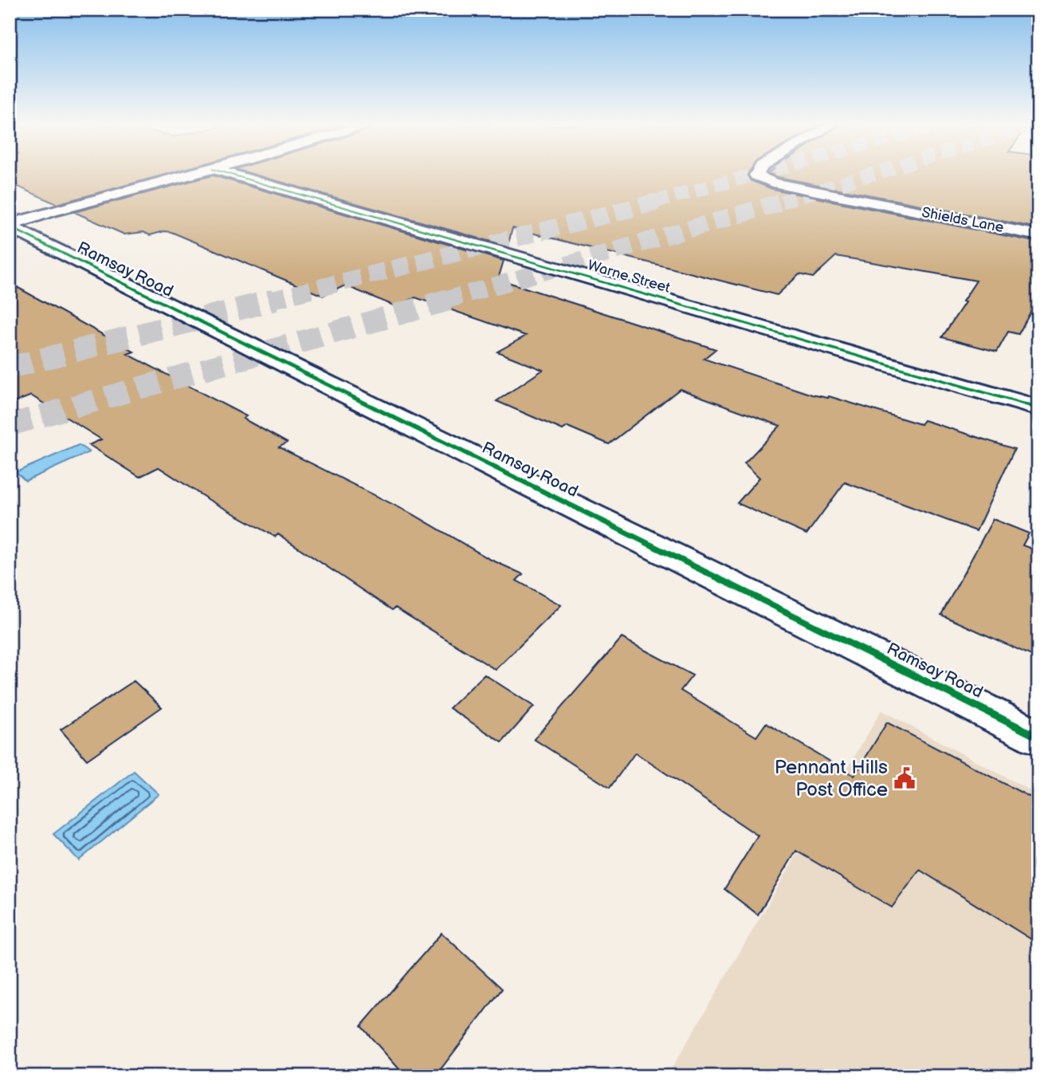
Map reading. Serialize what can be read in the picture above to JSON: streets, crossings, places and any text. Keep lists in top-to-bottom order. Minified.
{"streets":{"street":["Shields Lane","Ramsay Road","Warne Street"]},"places":{"public building":["Pennant Hills Post Office"]}}
